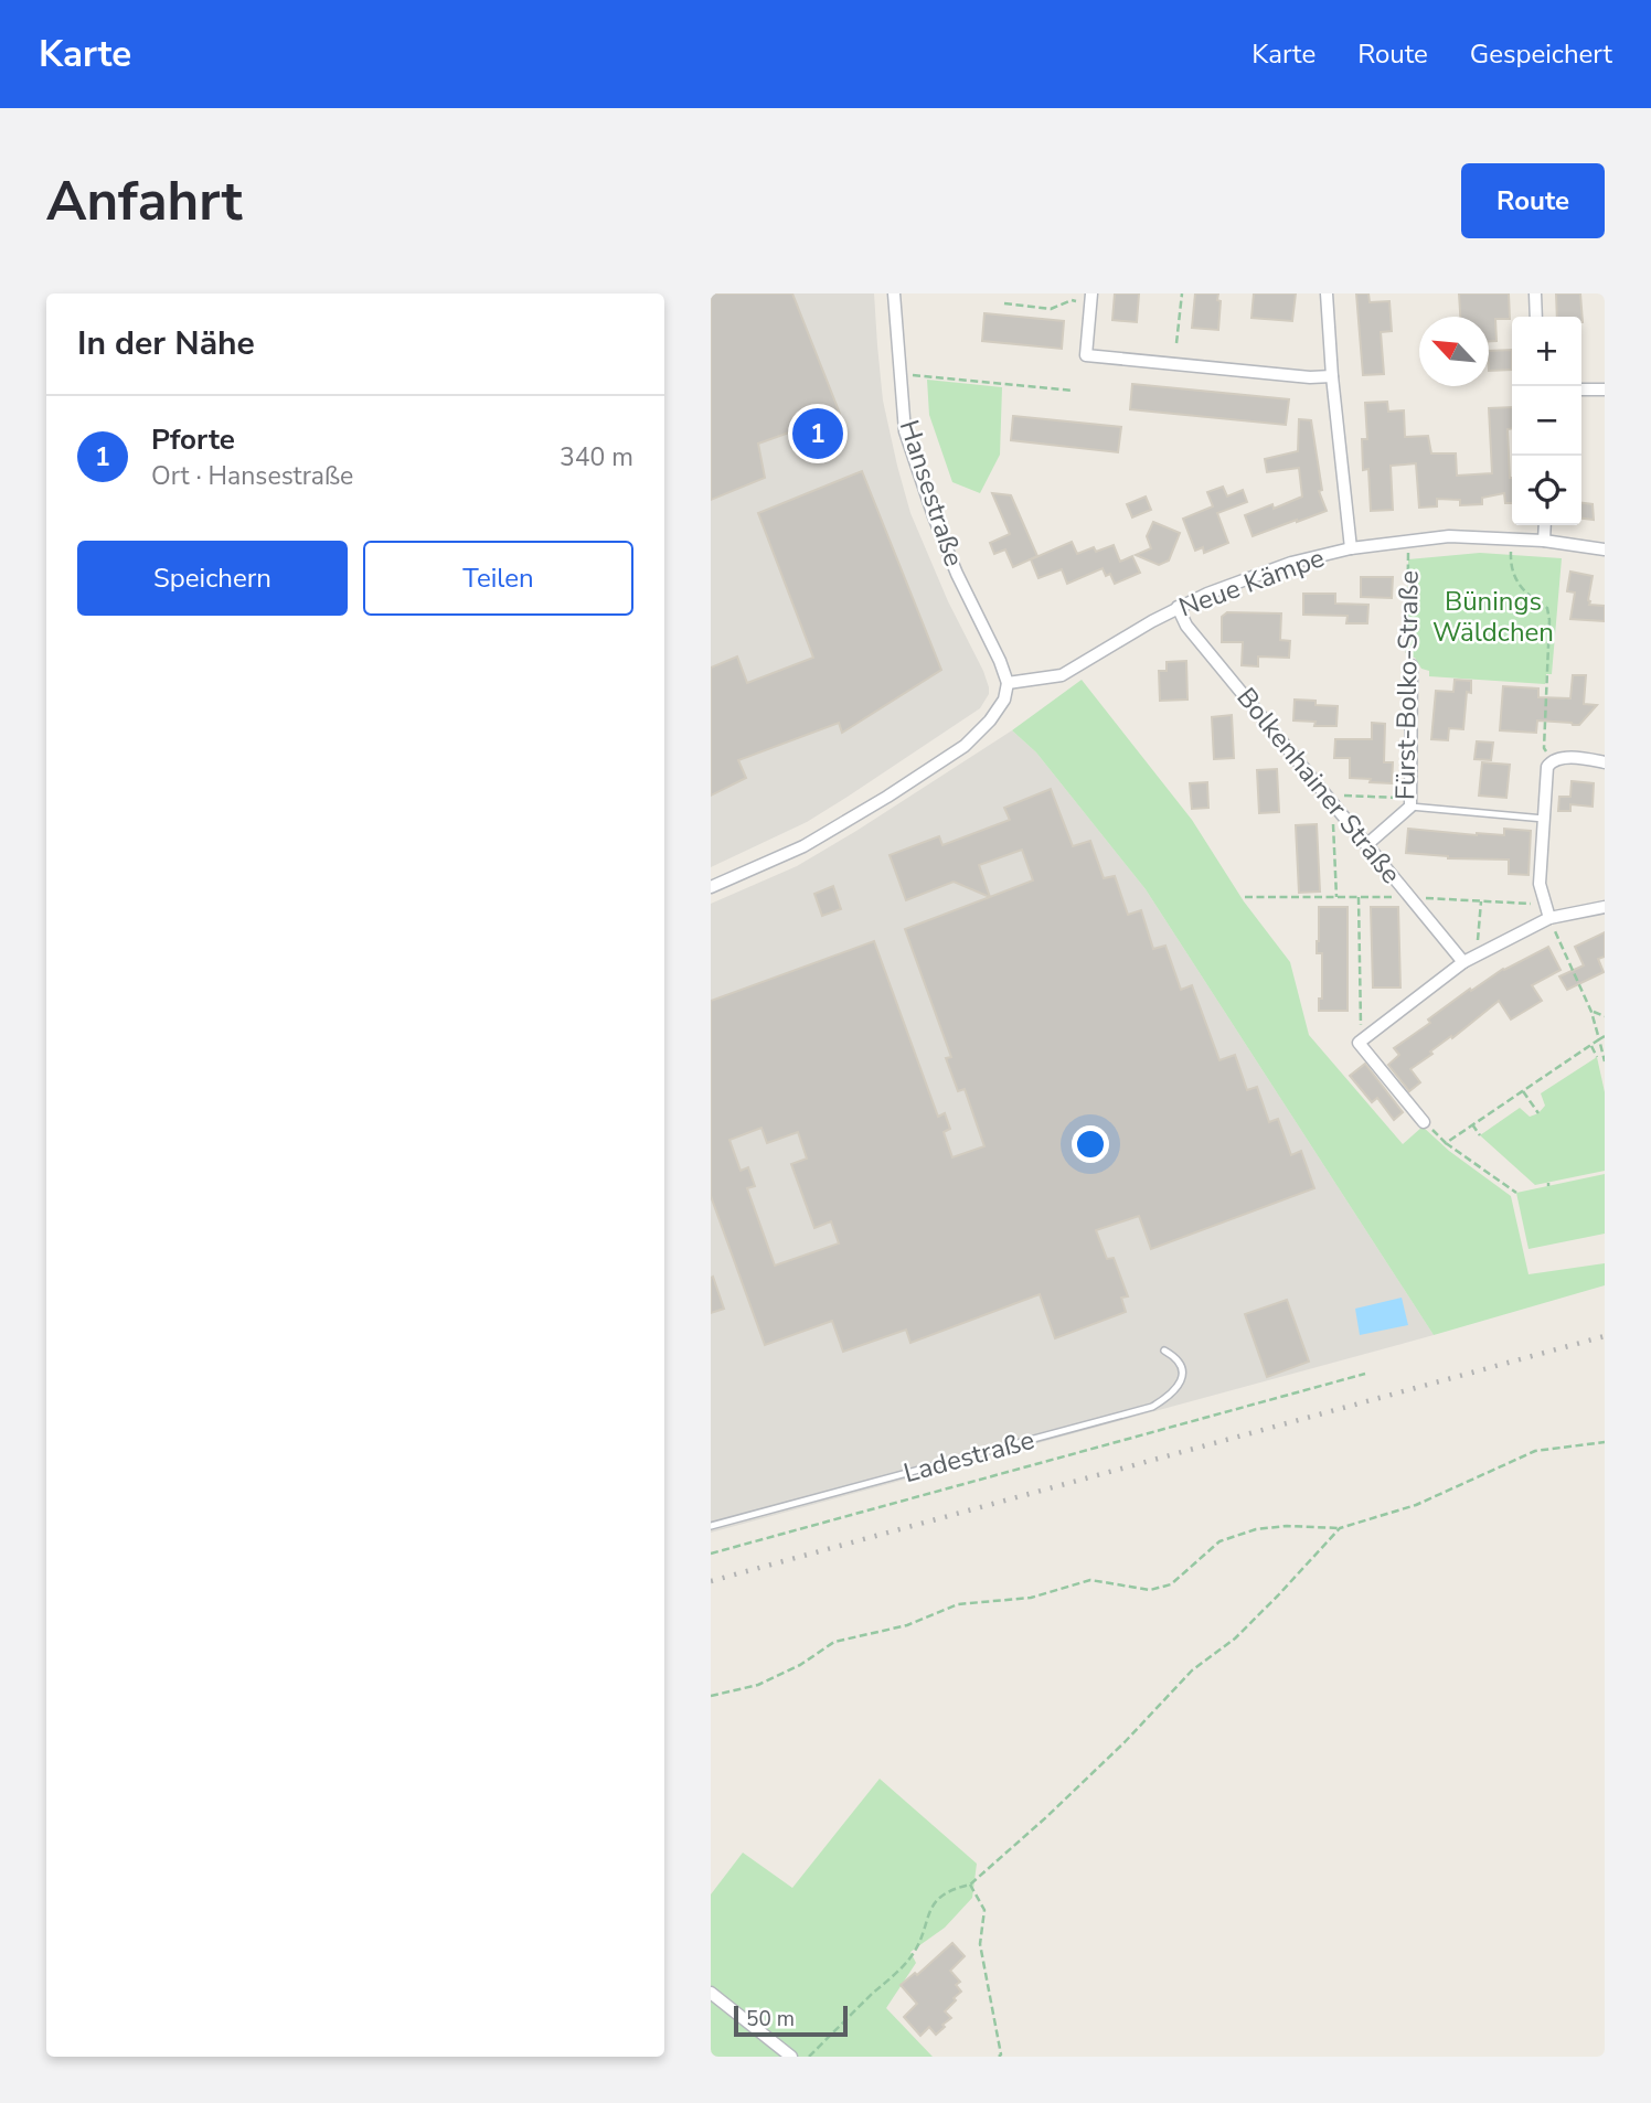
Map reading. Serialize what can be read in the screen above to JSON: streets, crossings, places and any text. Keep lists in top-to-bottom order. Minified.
{"streets":{"street":["Hansestraße","Neue Kämpe","Fürst-Bolko-Straße","Bolkenhainer Straße"],"lane":["Ladestraße"]},"crossings":[["Hansestraße","Neue Kämpe"],["Neue Kämpe","Bolkenhainer Straße"],["Fürst-Bolko-Straße","Bolkenhainer Straße"]],"parks":["Bünings Wäldchen"],"scale_bar":"50 m","north":"top left","page":{"header":"Karte","nav":["Karte","Route","Gespeichert"],"buttons":["Route",["Speichern","Teilen"]],"title":"Anfahrt","heading":"In der Nähe","map_buttons":["+","−"],"list":[{"mark":"1","name":"Pforte","note":"Ort · Hansestraße","value":"340 m"}],"pins":"1","scale":"50 m"}}
